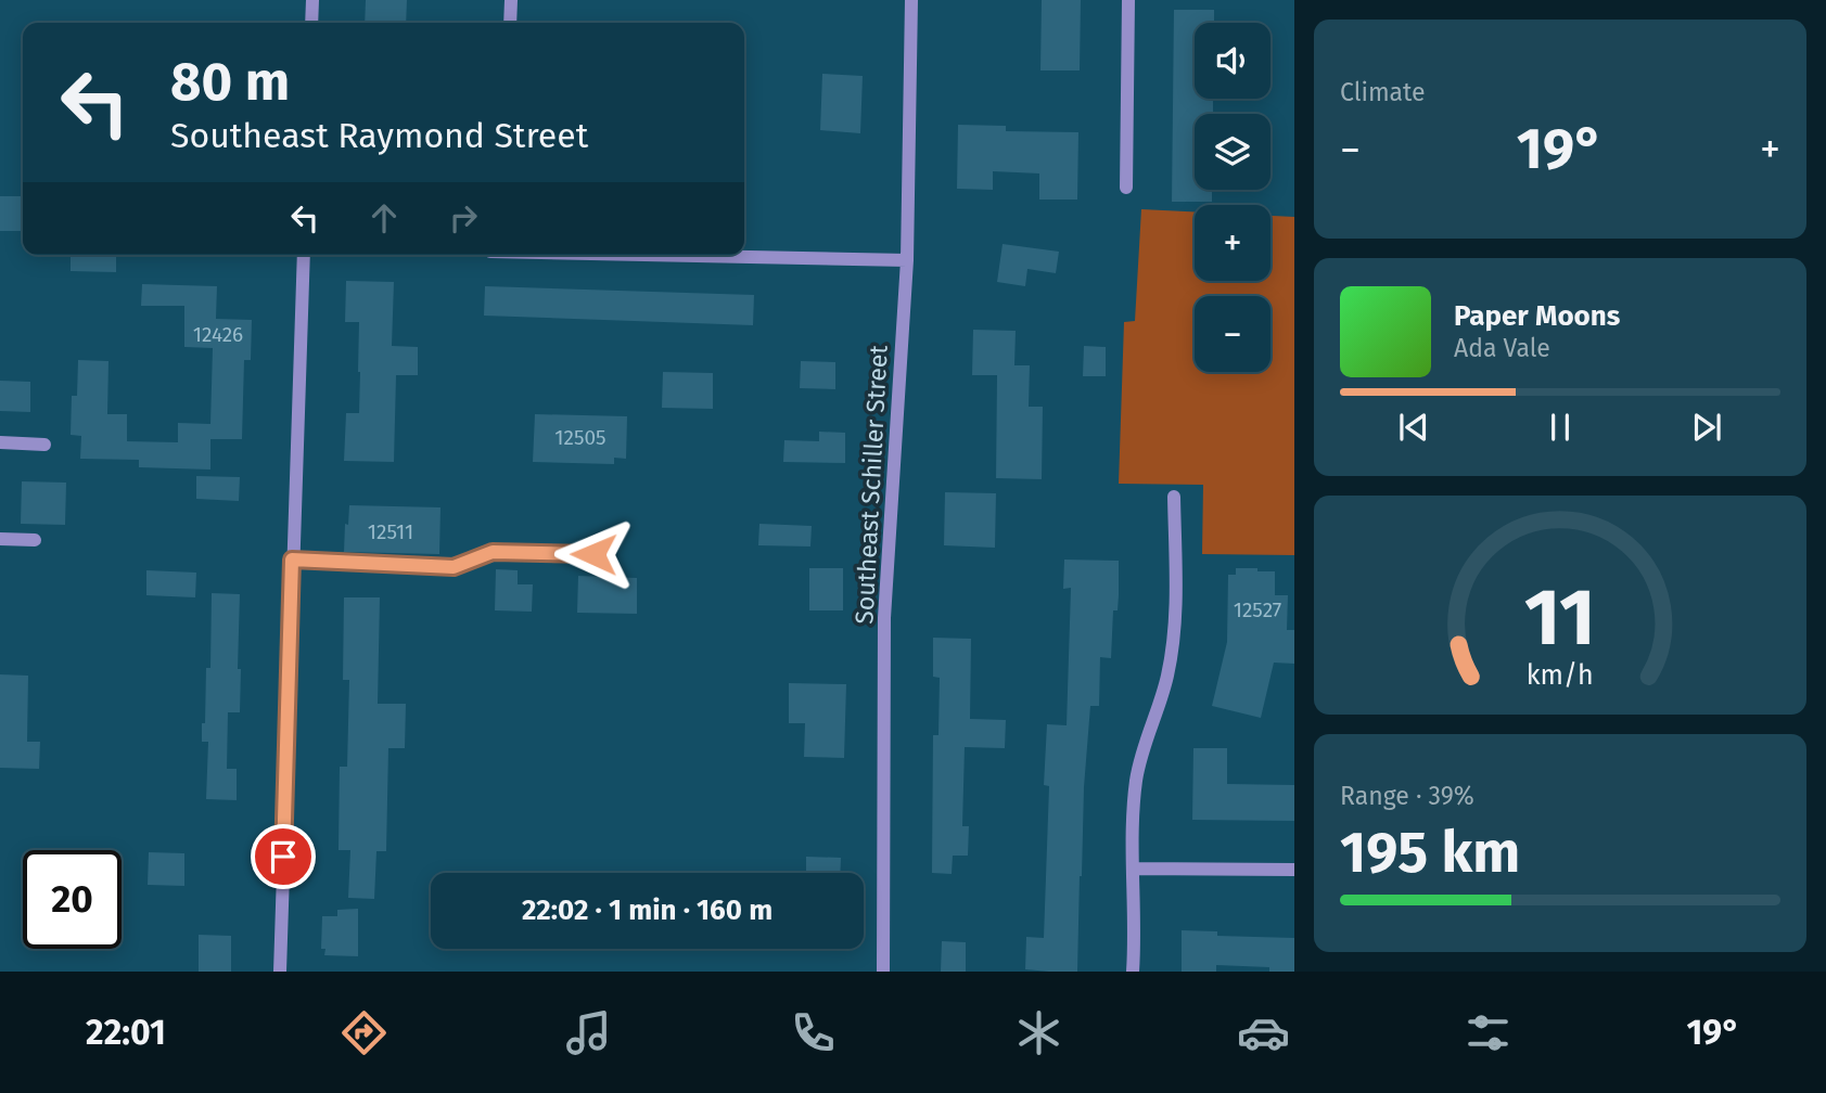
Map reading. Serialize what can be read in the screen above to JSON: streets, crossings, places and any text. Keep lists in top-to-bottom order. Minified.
{"streets":{"street":["Southeast Schiller Street"]},"house_numbers":["12426","12505","12511","12527"],"page":{"tile":["Climate",["Range · 39%","195 km"]],"map_buttons":["+","−"],"turn":["80 m","Southeast Raymond Street"],"heat":["−","19°","+"],"song":["Paper Moons","Ada Vale"],"limit":"20","trip":"22:02 · 1 min · 160 m","tabs":["22:01","19°"],"gauge":["11","km/h"]}}
